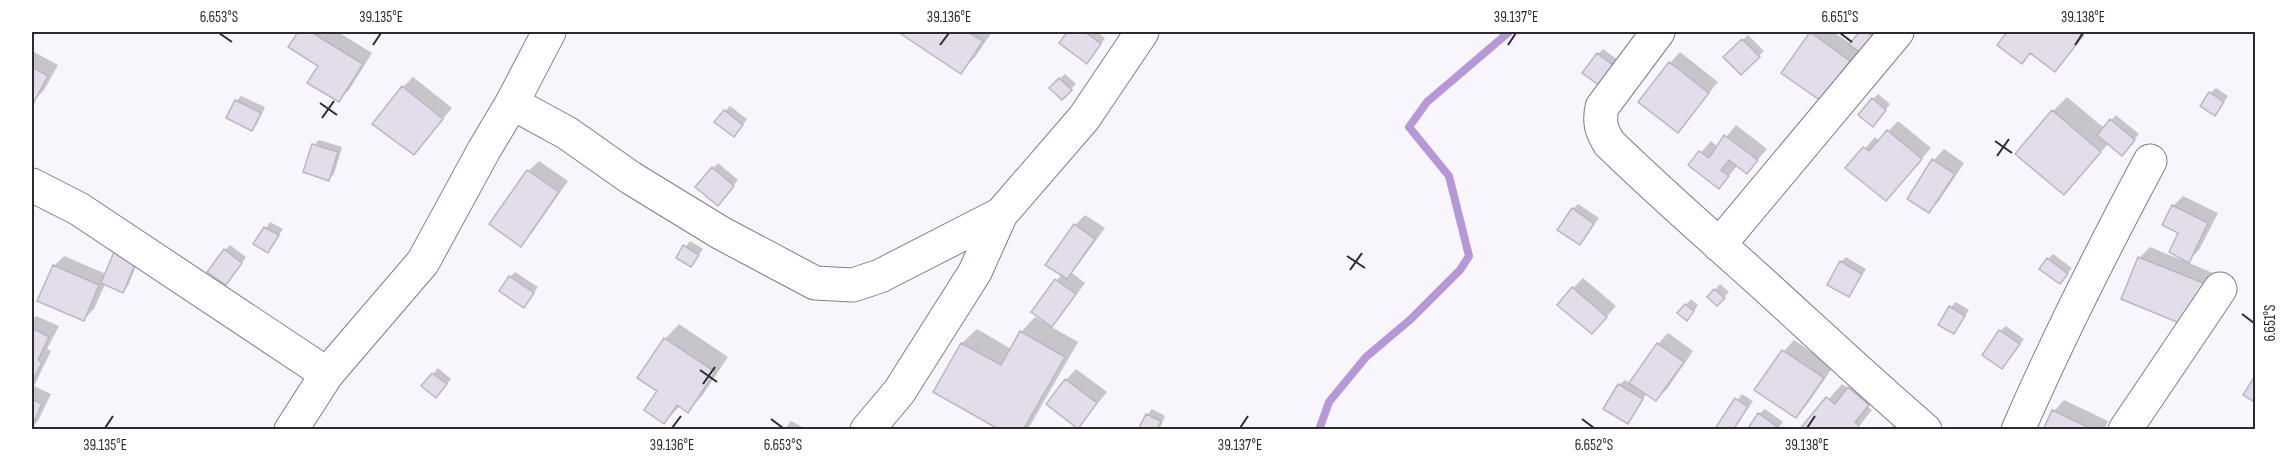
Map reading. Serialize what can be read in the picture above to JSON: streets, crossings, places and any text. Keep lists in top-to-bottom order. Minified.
{"coordinates":["6.653°S","39.135°E","39.136°E","39.137°E","6.651°S","39.138°E","6.652°S"]}
